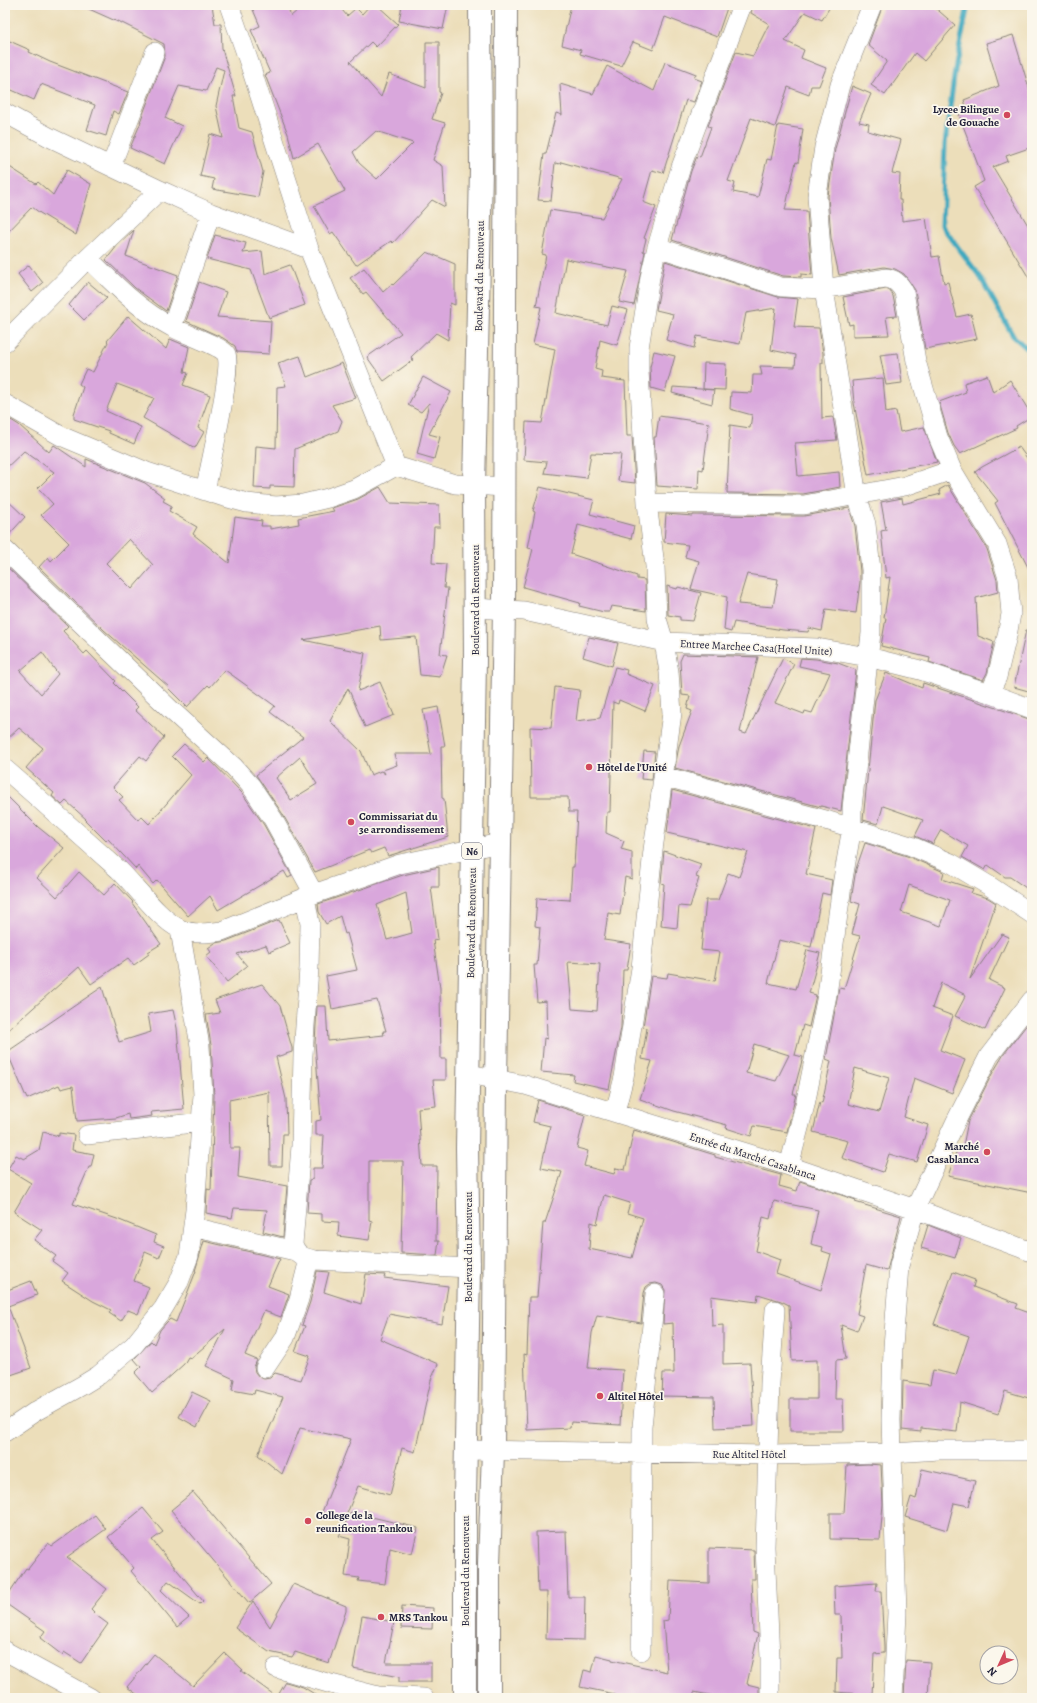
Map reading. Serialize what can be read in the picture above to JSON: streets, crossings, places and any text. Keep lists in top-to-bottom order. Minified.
{"streets":{"highway":["Boulevard du Renouveau","N6"],"street":["Entree Marchee Casa(Hotel Unite)","Entrée du Marché Casablanca","Rue Altitel Hôtel"]},"crossings":[["Boulevard du Renouveau","Entree Marchee Casa(Hotel Unite)"],["Boulevard du Renouveau","Entrée du Marché Casablanca"],["Boulevard du Renouveau","Rue Altitel Hôtel"]],"places":["Lycee Bilingue de Gouache","Hôtel de l'Unité","Commissariat du 3e arrondissement","Marché Casablanca","Altitel Hôtel","College de la reunification Tankou","MRS Tankou"],"north":"bottom left"}
